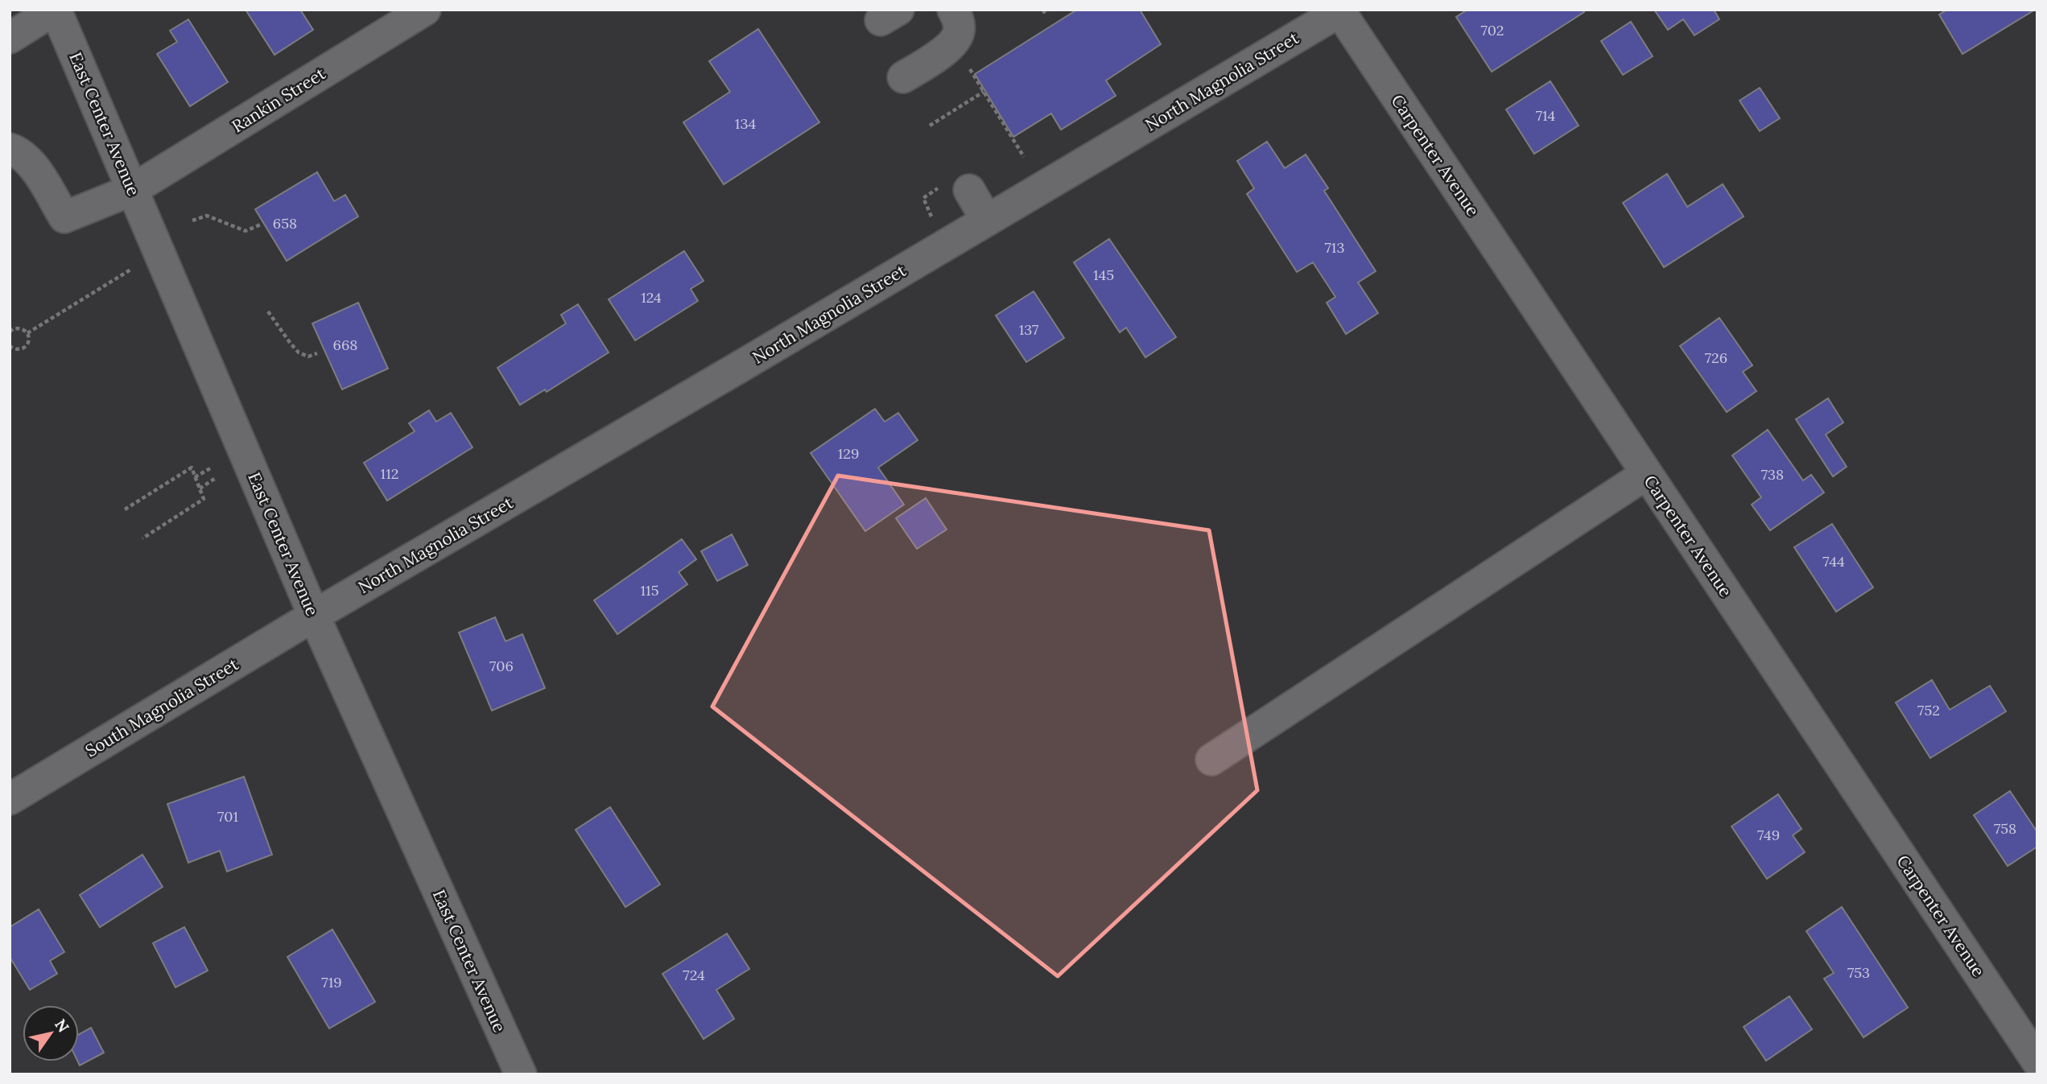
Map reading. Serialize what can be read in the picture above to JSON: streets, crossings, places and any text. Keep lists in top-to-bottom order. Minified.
{"streets":{"street":["North Magnolia Street","Rankin Street","East Center Avenue","Carpenter Avenue","South Magnolia Street"]},"crossings":[["North Magnolia Street","East Center Avenue"],["North Magnolia Street","Carpenter Avenue"],["North Magnolia Street","South Magnolia Street"],["Rankin Street","East Center Avenue"],["East Center Avenue","South Magnolia Street"]],"house_numbers":["702","714","134","658","713","145","124","137","668","726","129","112","738","744","115","706","752","701","758","749","753","724","719"],"north":"top right"}
